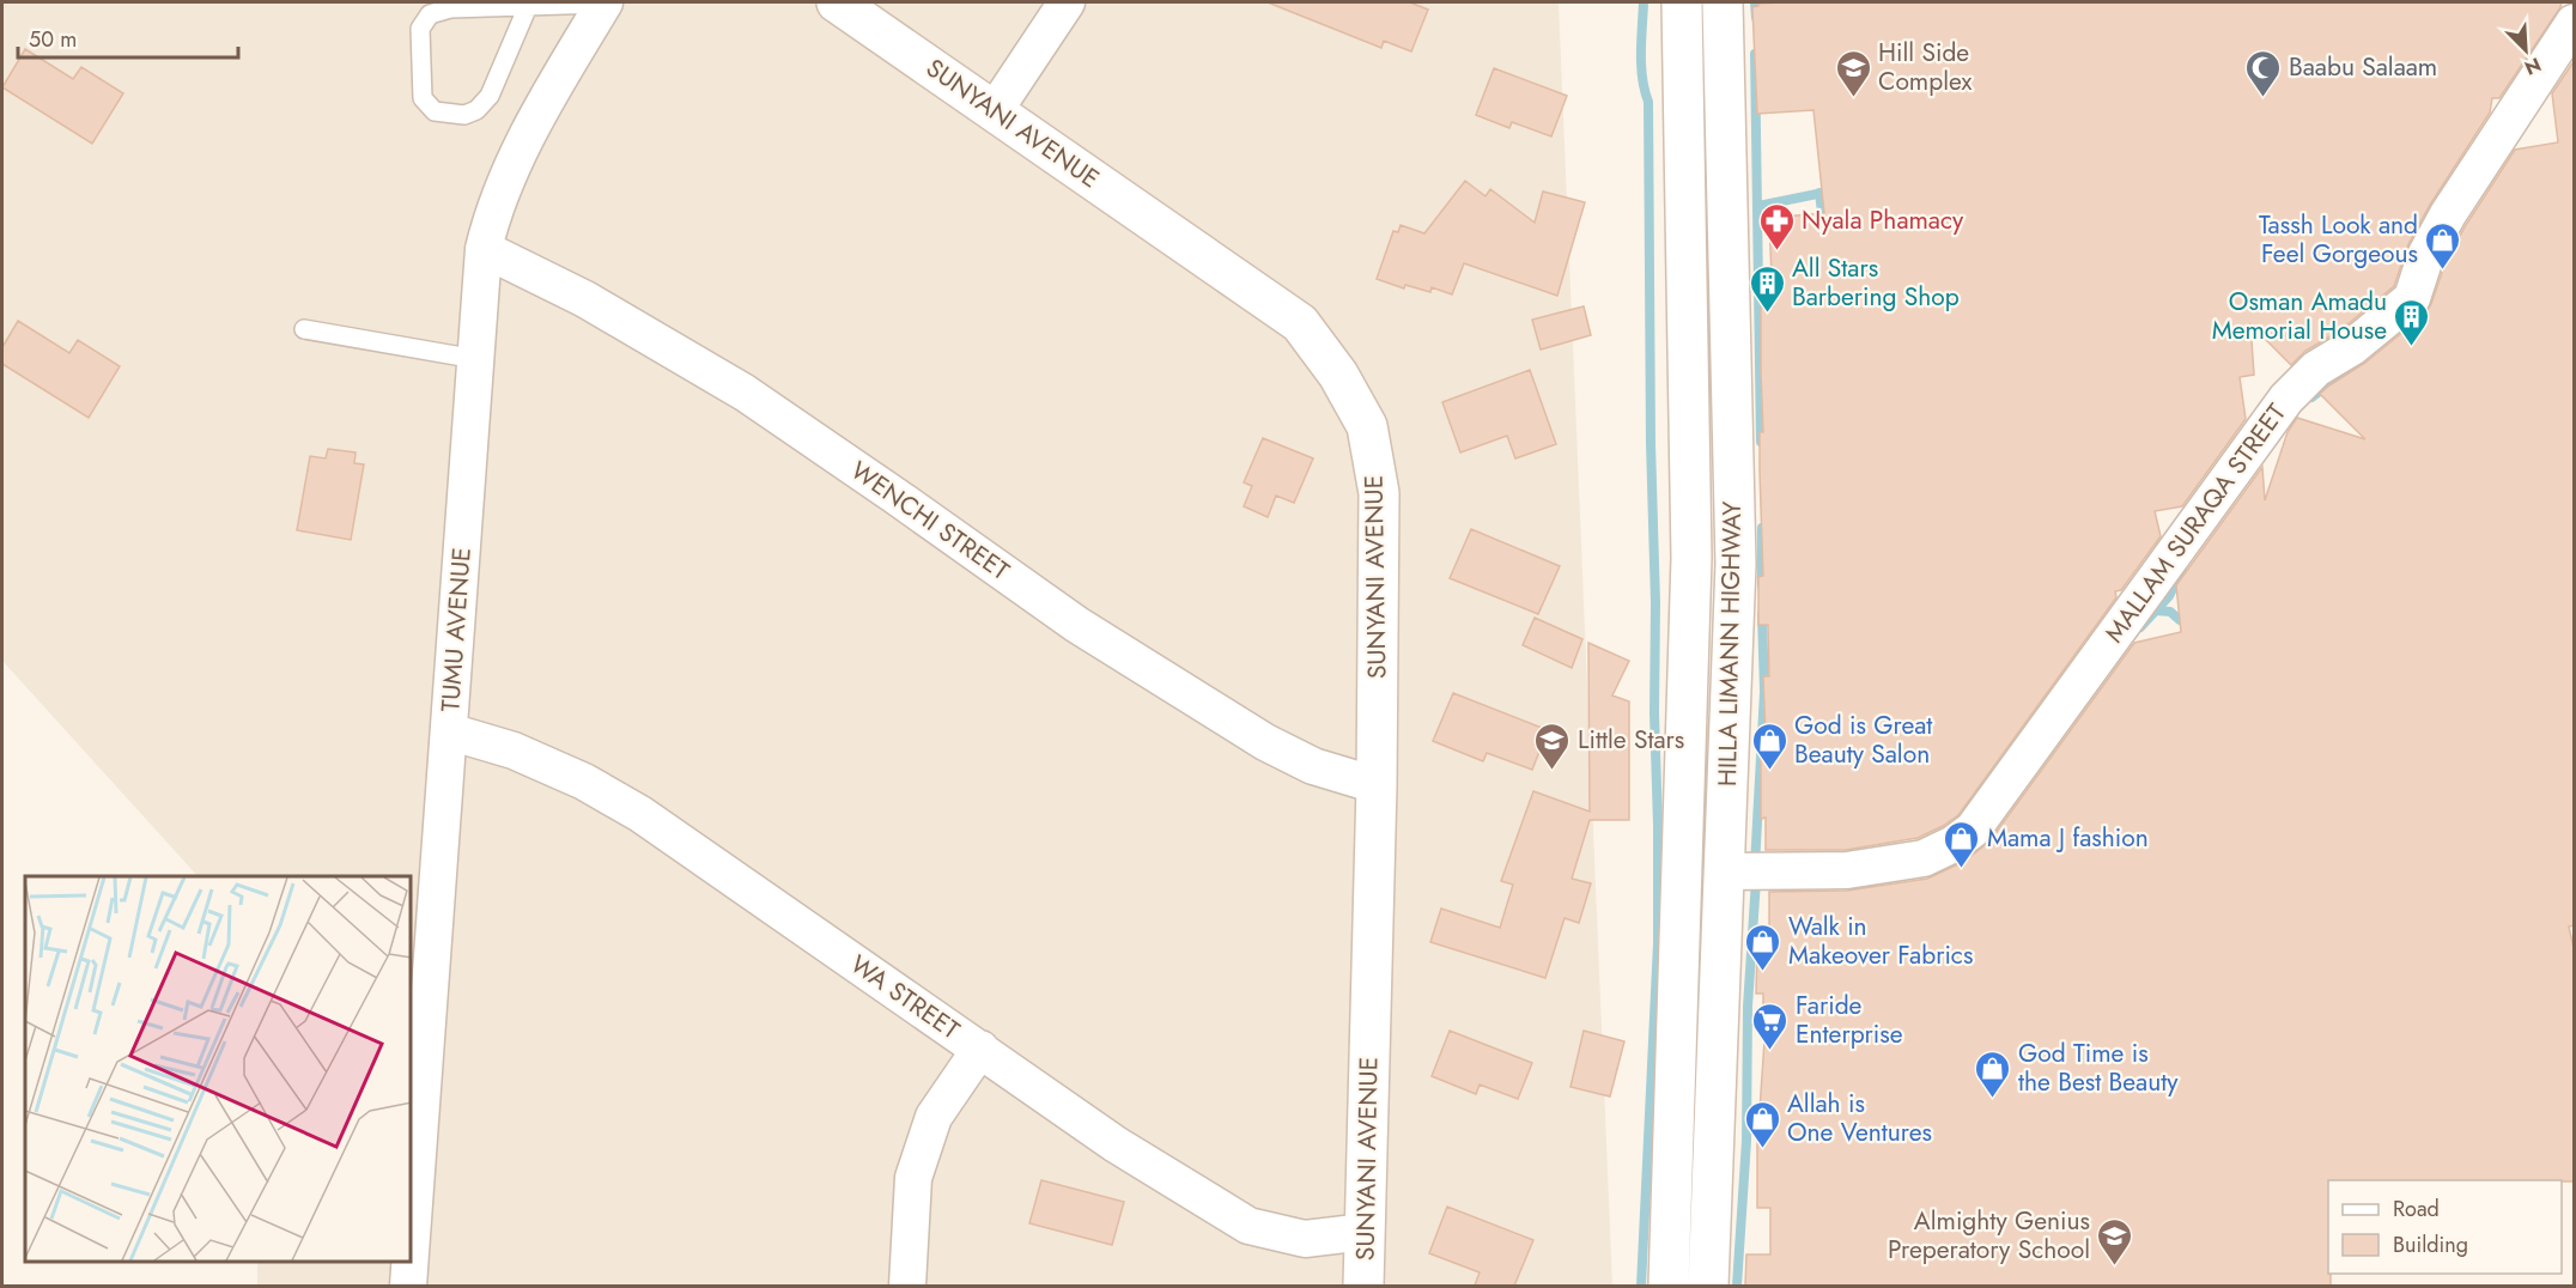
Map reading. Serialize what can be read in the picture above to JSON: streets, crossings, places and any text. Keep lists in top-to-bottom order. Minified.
{"streets":{"main road":["SUNYANI AVENUE","HILLA LIMANN HIGHWAY"],"street":["WENCHI STREET","MALLAM SURAQA STREET","TUMU AVENUE","WA STREET"]},"crossings":[["SUNYANI AVENUE","WENCHI STREET"],["SUNYANI AVENUE","WA STREET"],["WENCHI STREET","TUMU AVENUE"],["MALLAM SURAQA STREET","HILLA LIMANN HIGHWAY"],["TUMU AVENUE","WA STREET"]],"places":{"school or university":["Hill Side Complex","Little Stars","Almighty Genius Preperatory School"],"mosque":["Baabu Salaam"],"pharmacy":["Nyala Phamacy"],"shop":["Tassh Look and Feel Gorgeous","God is Great Beauty Salon","Mama J fashion","Walk in Makeover Fabrics","God Time is the Best Beauty","Allah is One Ventures"],"building":["All Stars Barbering Shop","Osman Amadu Memorial House"],"supermarket":["Faride Enterprise"]},"legend":["Road","Building"],"scale_bar":"50 m","north":"bottom right"}
